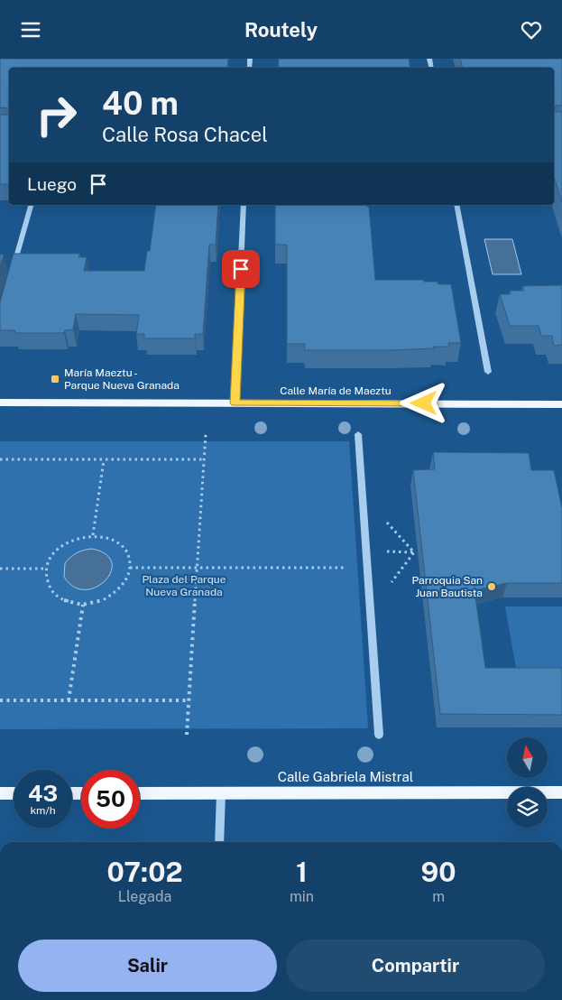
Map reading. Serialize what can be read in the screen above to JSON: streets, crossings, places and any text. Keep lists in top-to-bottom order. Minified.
{"streets":{"main road":["Calle María de Maeztu","Calle Gabriela Mistral"]},"parks":["Plaza del Parque Nueva Granada"],"places":{"transit":["María Maeztu - Parque Nueva Granada"],"other":["Parroquia San Juan Bautista"]},"north":"top","page":{"header":"Routely","turn":["40 m","Calle Rosa Chacel"],"then":"Luego","speed":"43 km/h","limit":"50","eta":["07:02","Llegada","1","min","90","m"],"buttons":["Salir","Compartir"]}}
